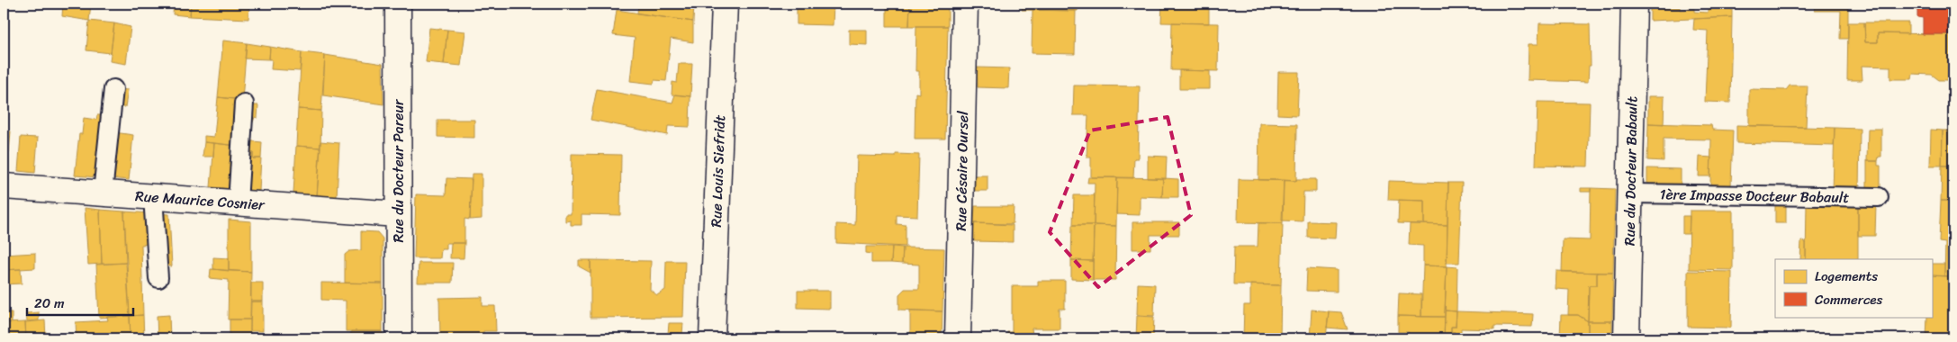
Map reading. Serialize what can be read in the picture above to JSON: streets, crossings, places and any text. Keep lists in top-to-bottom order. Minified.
{"streets":{"street":["Rue du Docteur Pareur","Rue Louis Siefridt","Rue Césaire Oursel","Rue du Docteur Babault","Rue Maurice Cosnier"],"lane":["1ère Impasse Docteur Babault"]},"crossings":[["Rue du Docteur Pareur","Rue Maurice Cosnier"],["Rue du Docteur Babault","1ère Impasse Docteur Babault"]],"legend":["Logements","Commerces"],"scale_bar":"20 m"}
